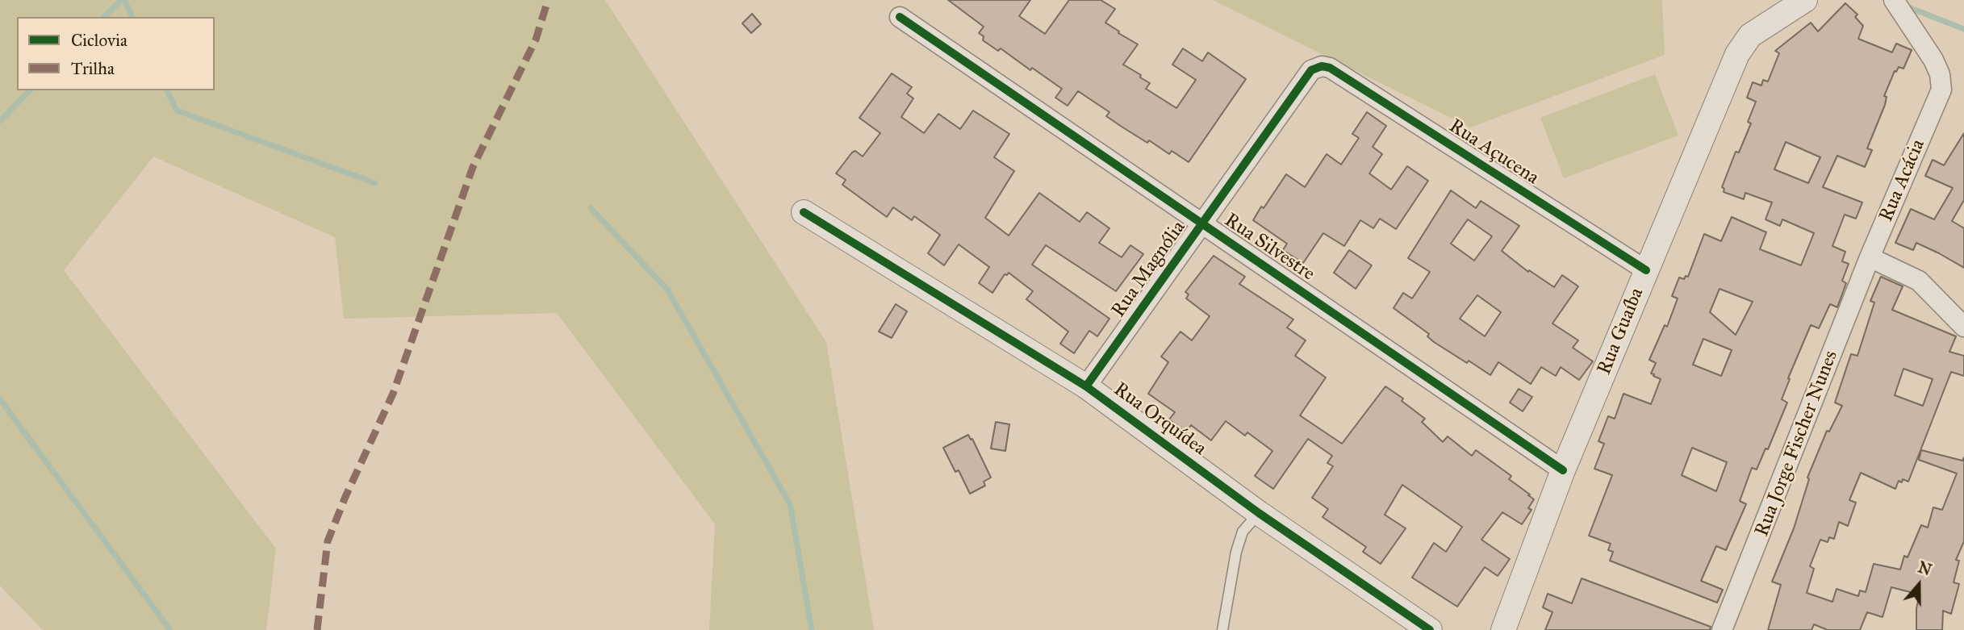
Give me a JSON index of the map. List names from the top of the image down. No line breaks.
{"streets":{"street":["Rua Açucena","Rua Acácia","Rua Silvestre","Rua Magnólia","Rua Guaíba","Rua Orquídea","Rua Jorge Fischer Nunes"]},"crossings":[["Rua Açucena","Rua Magnólia"],["Rua Açucena","Rua Guaíba"],["Rua Acácia","Rua Jorge Fischer Nunes"],["Rua Silvestre","Rua Magnólia"],["Rua Silvestre","Rua Guaíba"],["Rua Magnólia","Rua Orquídea"]],"legend":["Ciclovia","Trilha"],"north":"top"}
